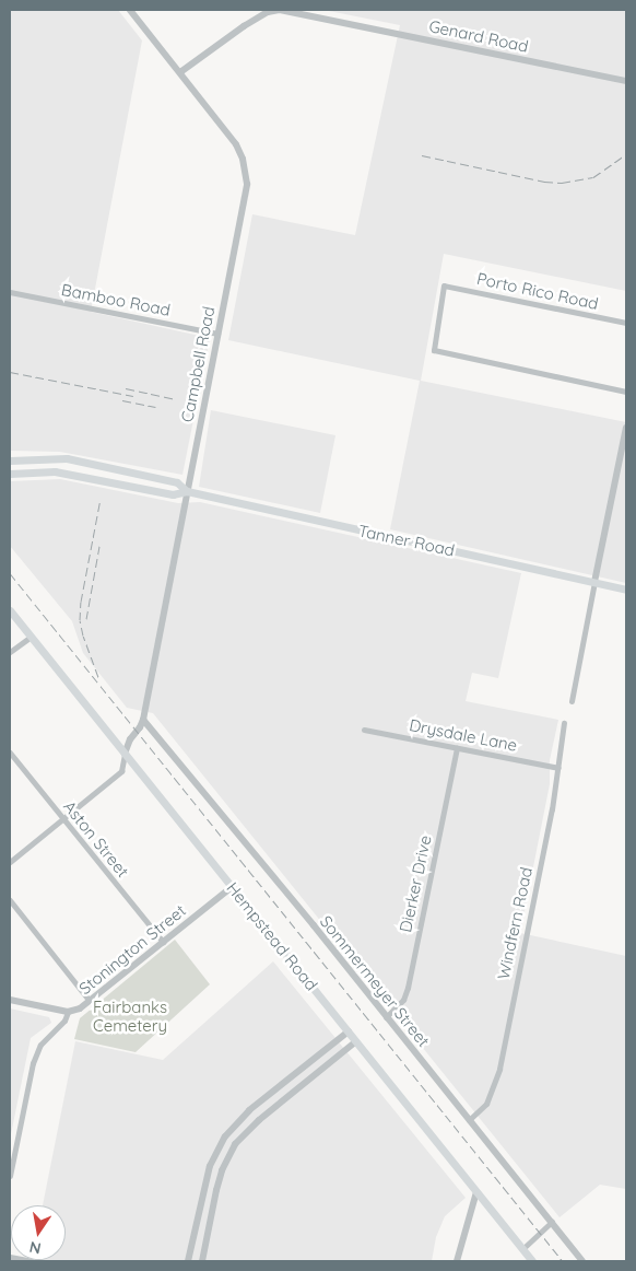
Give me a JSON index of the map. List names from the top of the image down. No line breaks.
{"streets":{"main road":["Tanner Road","Hempstead Road"],"street":["Genard Road","Porto Rico Road","Bamboo Road","Campbell Road","Drysdale Lane","Aston Street","Dierker Drive","Windfern Road","Stonington Street","Sommermeyer Street"]},"crossings":[["Genard Road","Campbell Road"],["Bamboo Road","Campbell Road"],["Campbell Road","Tanner Road"],["Campbell Road","Hempstead Road"],["Campbell Road","Sommermeyer Street"],["Drysdale Lane","Dierker Drive"],["Drysdale Lane","Windfern Road"],["Aston Street","Stonington Street"],["Dierker Drive","Sommermeyer Street"],["Windfern Road","Sommermeyer Street"],["Hempstead Road","Stonington Street"]],"parks":["Fairbanks Cemetery"],"north":"bottom"}
